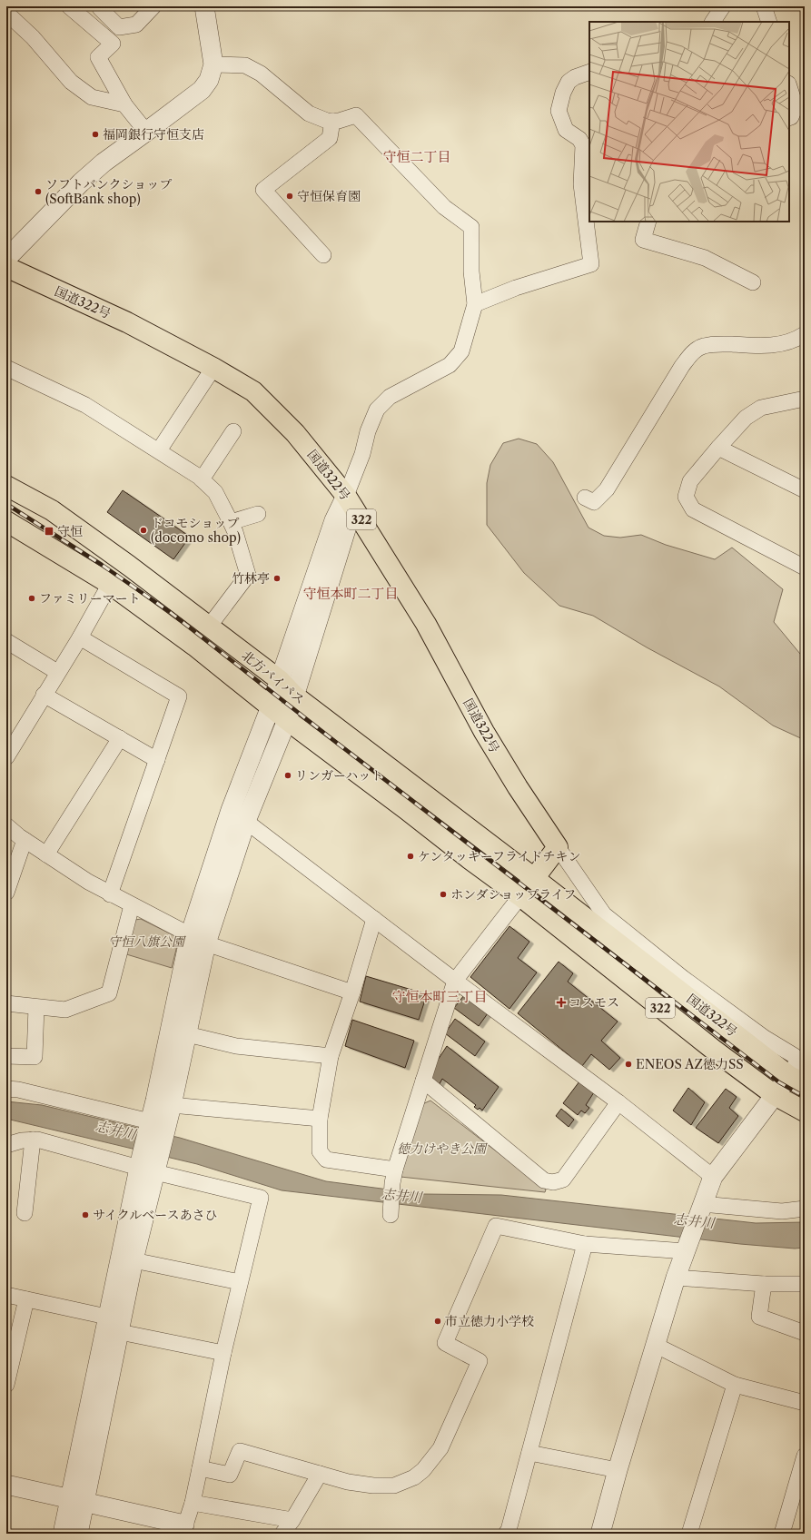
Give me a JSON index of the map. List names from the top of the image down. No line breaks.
{"streets":{"highway":["国道322号","322","北方バイパス"]},"crossings":[["国道322号","北方バイパス"]],"districts":["守恒二丁目","守恒本町二丁目","守恒本町三丁目"],"water":["志井川"],"parks":["守恒八旗公園","徳力けやき公園"],"places":{"other":["福岡銀行守恒支店","ソフトバンクショップ (SoftBank shop)","守恒保育園","ドコモショップ (docomo shop)","竹林亭","ファミリーマート","リンガーハット","ケンタッキーフライドチキン","ホンダショップライフ","ENEOS AZ徳力SS","サイクルベースあさひ","市立徳力小学校"],"transit":["守恒"],"health":["コスモス"]}}
